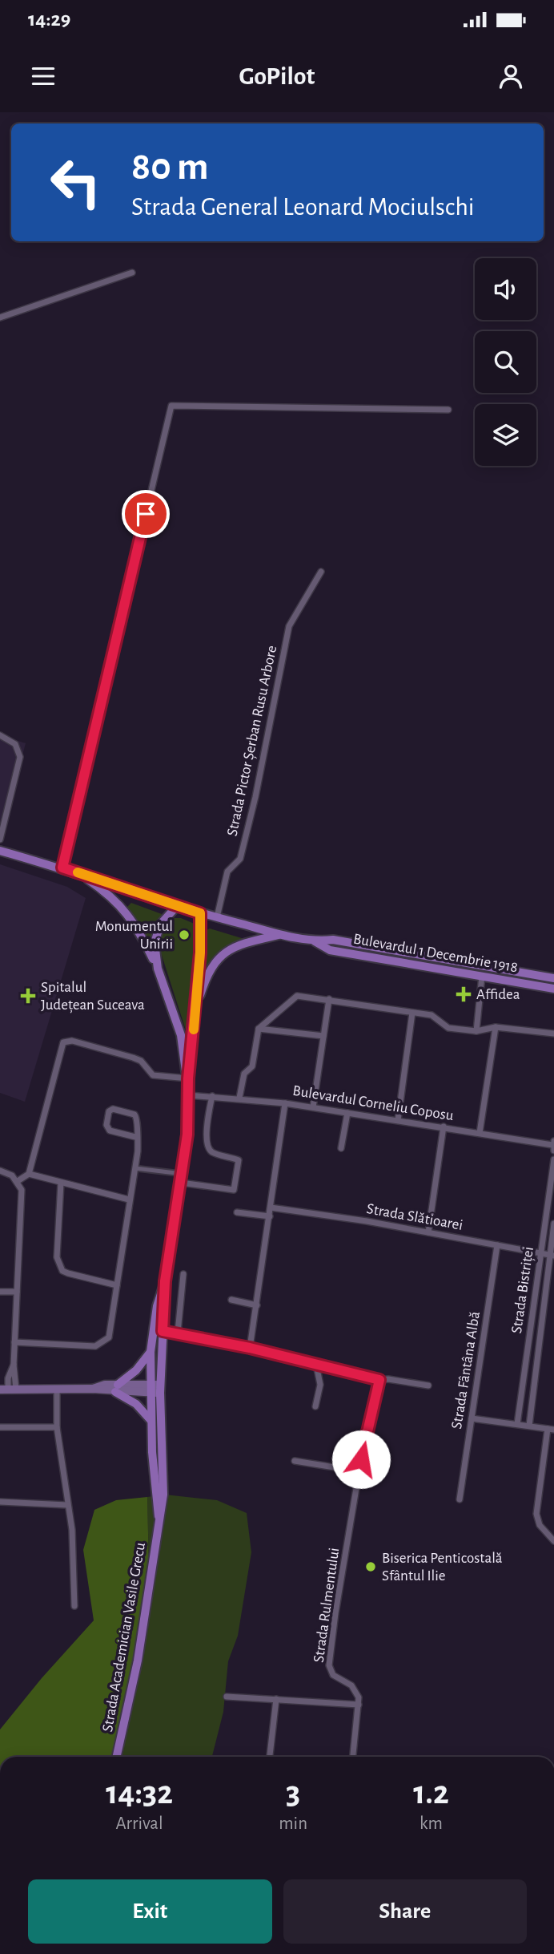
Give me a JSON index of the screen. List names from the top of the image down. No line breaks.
{"streets":{"main road":["Bulevardul 1 Decembrie 1918","Strada Academician Vasile Grecu"],"street":["Strada Pictor Șerban Rusu Arbore","Bulevardul Corneliu Coposu","Strada Slătioarei","Strada Bistriței","Strada Fântâna Albă","Strada Rulmentului"]},"crossings":[["Strada Pictor Șerban Rusu Arbore","Bulevardul 1 Decembrie 1918"],["Strada Slătioarei","Strada Bistriței"],["Strada Slătioarei","Strada Fântâna Albă"]],"places":{"other":["Monumentul Unirii","Biserica Penticostală Sfântul Ilie"],"health":["Affidea","Spitalul Județean Suceava"]},"page":{"status":"14:29","header":"GoPilot","turn":["80 m","Strada General Leonard Mociulschi"],"eta":["14:32","Arrival","3","min","1.2","km"],"buttons":["Exit","Share"]}}
